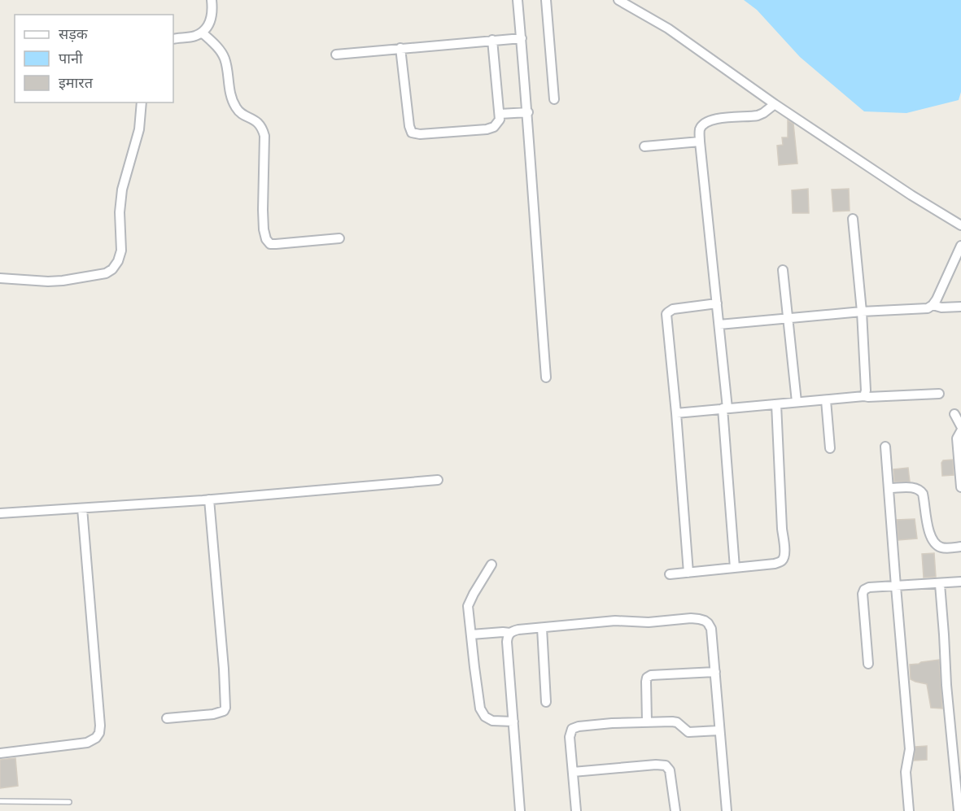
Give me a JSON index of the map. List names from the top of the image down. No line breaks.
{"legend":["सड़क","पानी","इमारत"]}
